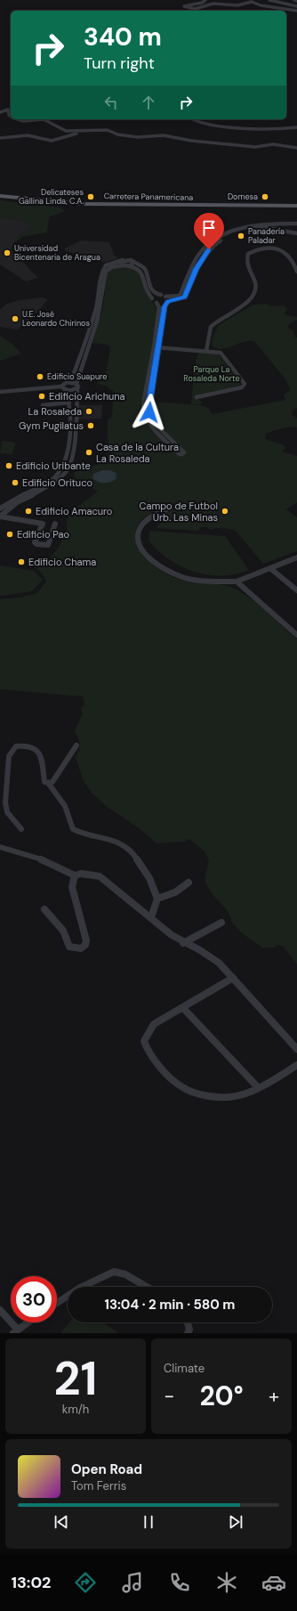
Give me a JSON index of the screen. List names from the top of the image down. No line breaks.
{"streets":{"main road":["Carretera Panamericana"]},"parks":["Parque La Rosaleda Norte"],"places":["Delicateses Gallina Linda, C.A.","Domesa","Panadería Paladar","Universidad Bicentenaria de Aragua","U.E. José Leonardo Chirinos","Edificio Suapure","Edificio Arichuna","La Rosaleda","Gym Pugilatus","Casa de la Cultura La Rosaleda","Edificio Uribante","Edificio Orituco","Edificio Amacuro","Campo de Futbol Urb. Las Minas","Edificio Pao","Edificio Chama"],"page":{"turn":["340 m","Turn right"],"limit":"30","trip":"13:04 · 2 min · 580 m","tile":[["21","km/h"],"Climate"],"heat":["−","20°","+"],"song":["Open Road","Tom Ferris"],"tabs":"13:02"}}
